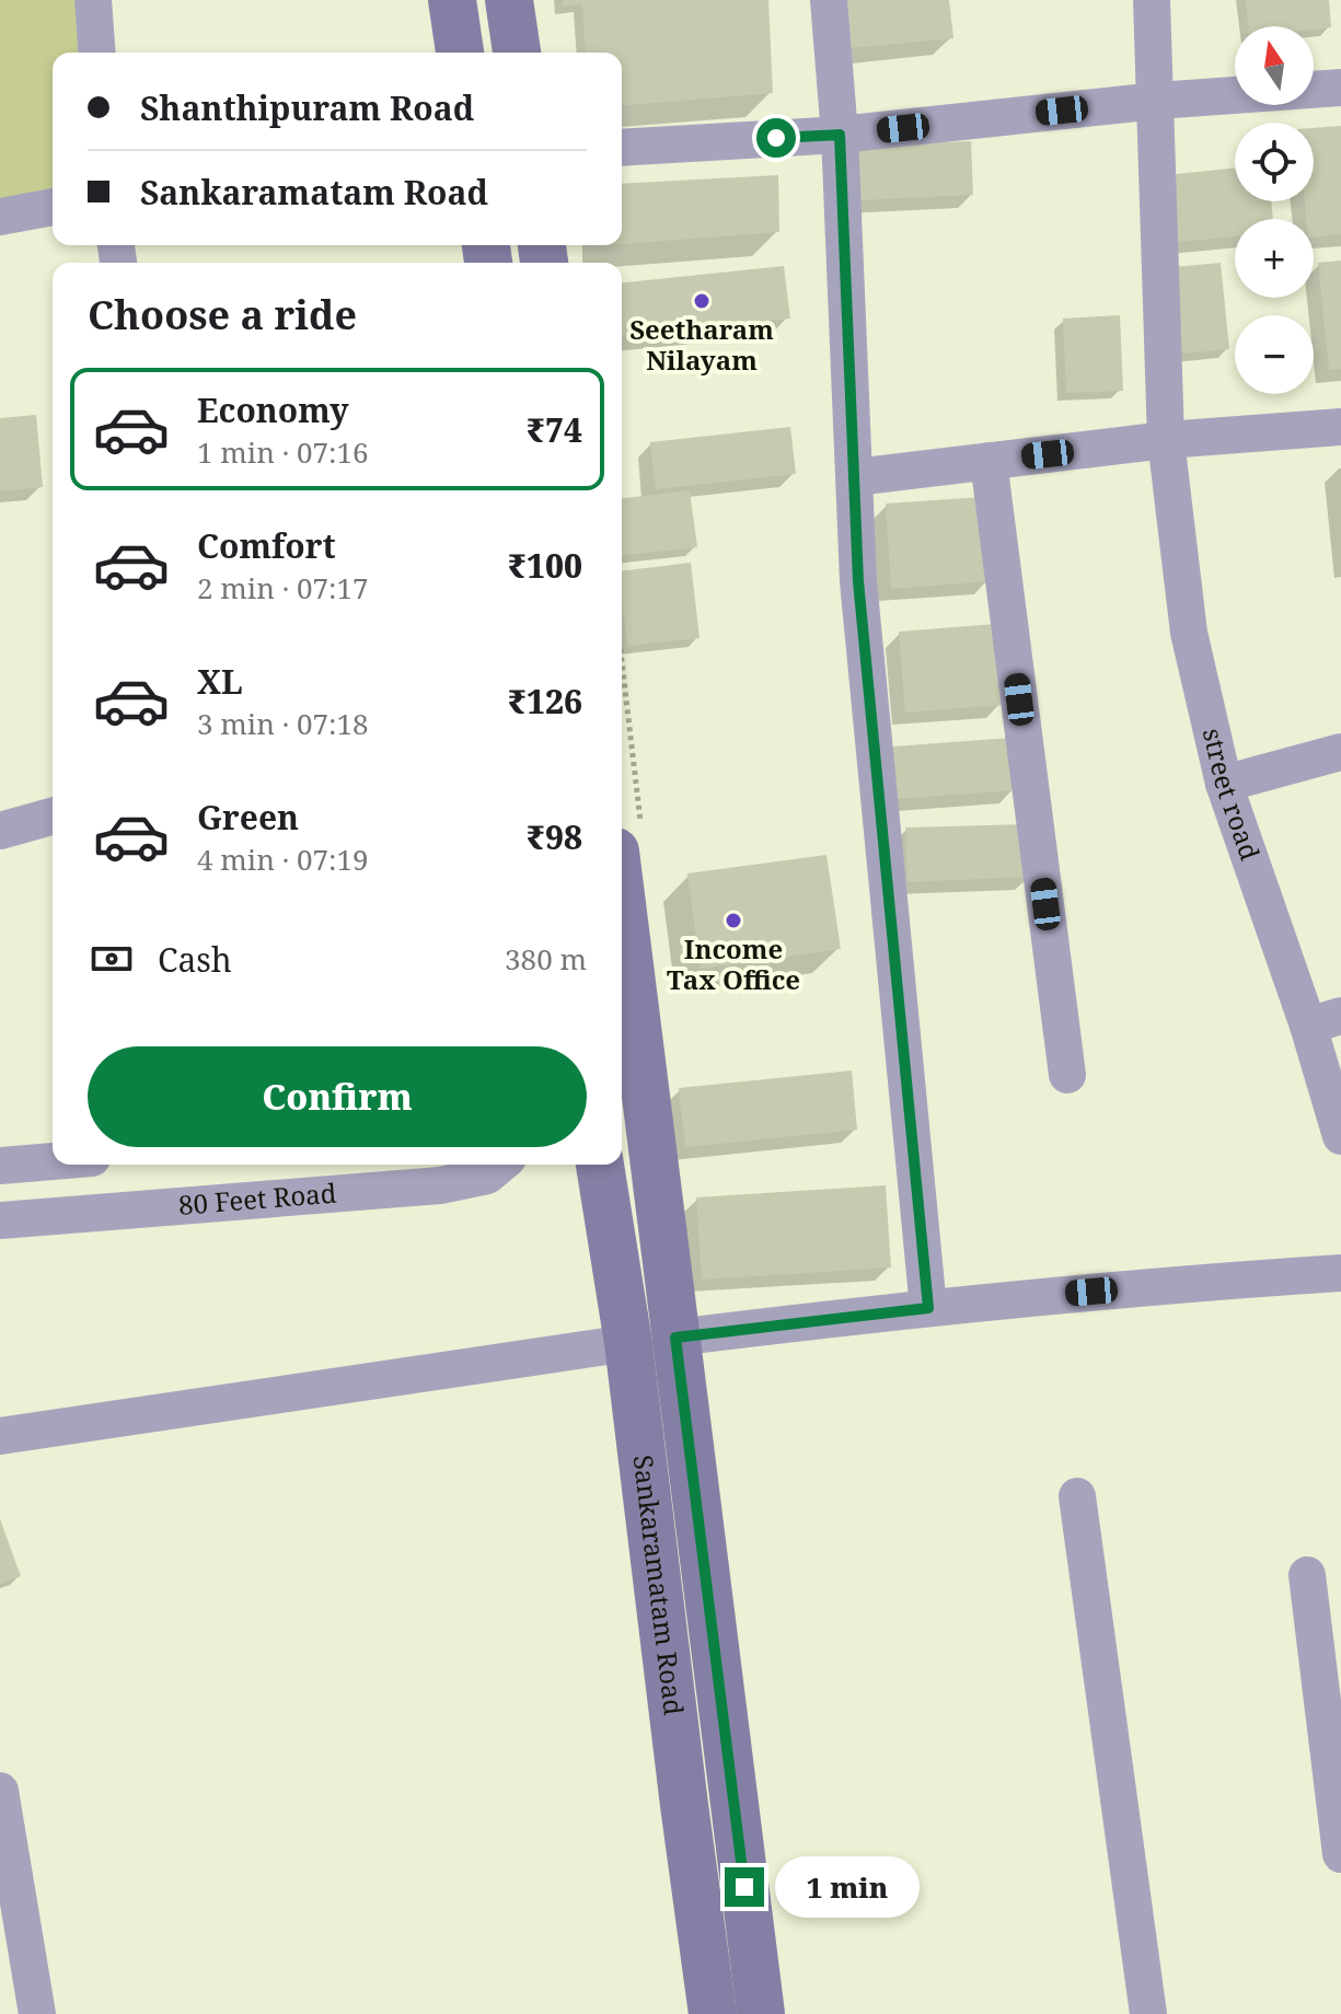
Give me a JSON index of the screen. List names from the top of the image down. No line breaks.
{"streets":{"main road":["Sankaramatam Road"],"street":["street road","80 Feet Road"]},"places":["Seetharam Nilayam","Income Tax Office"],"north":"top","page":{"map_buttons":["+","−"],"banner":["Shanthipuram Road","Sankaramatam Road"],"heading":"Choose a ride","list":[{"name":"Economy","note":"1 min · 07:16","value":"₹74"},{"name":"Comfort","note":"2 min · 07:17","value":"₹100"},{"name":"XL","note":"3 min · 07:18","value":"₹126"},{"name":"Green","note":"4 min · 07:19","value":"₹98"}],"pay":["Cash","380 m"],"buttons":"Confirm","bubble":"1 min"}}
